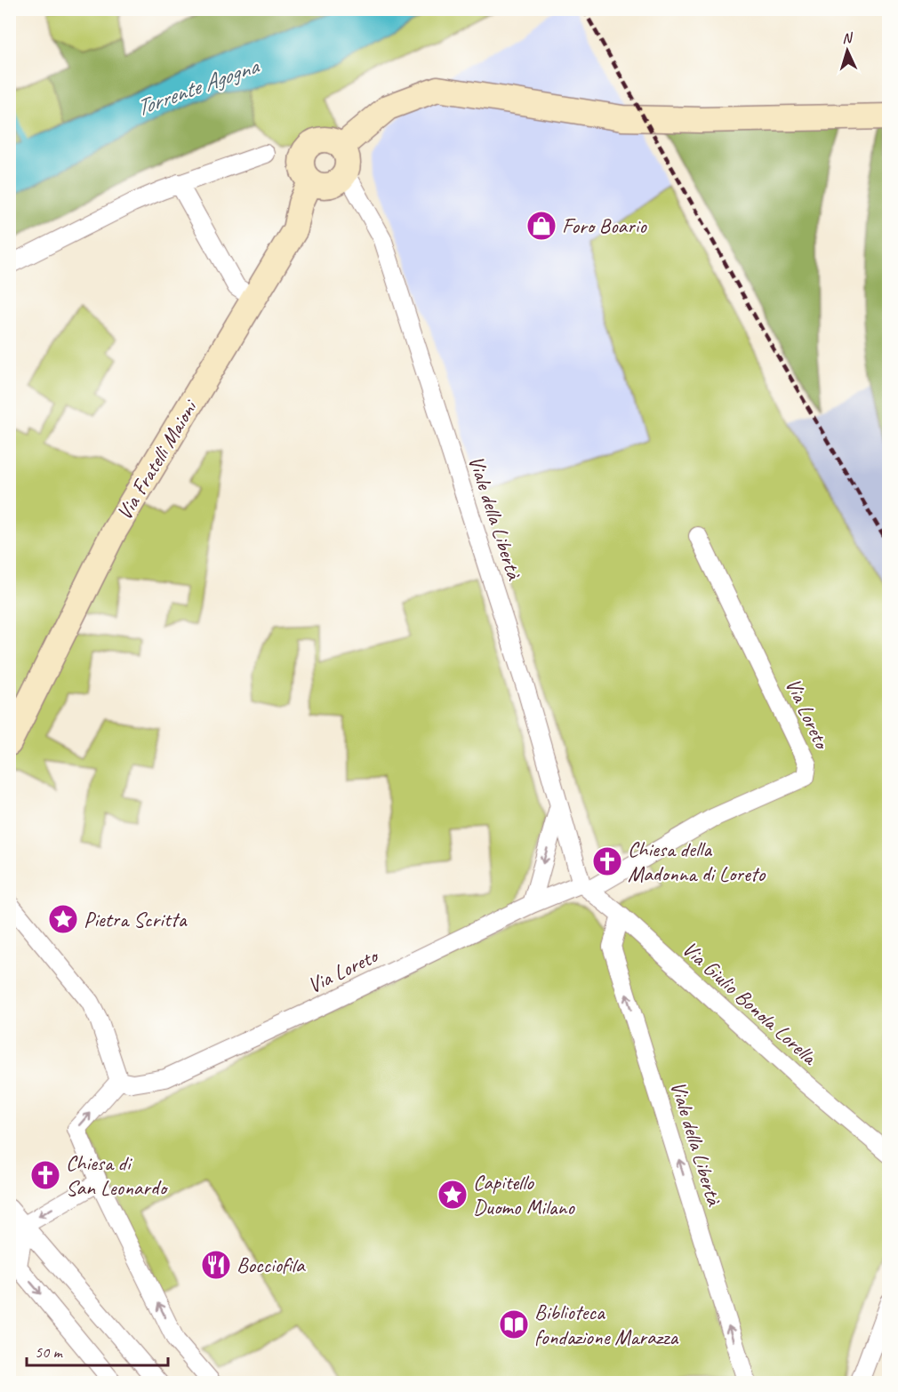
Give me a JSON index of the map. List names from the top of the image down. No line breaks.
{"streets":{"main road":["Via Fratelli Maioni"],"street":["Viale della Libertà","Via Loreto","Via Giulio Bonola Lorella"]},"crossings":[["Via Fratelli Maioni","Viale della Libertà"],["Viale della Libertà","Via Loreto"],["Viale della Libertà","Via Giulio Bonola Lorella"],["Via Loreto","Via Giulio Bonola Lorella"]],"one_way":["Viale della Libertà"],"water":["Torrente Agogna"],"places":{"shop":["Foro Boario"],"church":["Chiesa della Madonna di Loreto","Chiesa di San Leonardo"],"place":["Pietra Scritta","Capitello Duomo Milano"],"restaurant":["Bocciofila"],"library":["Biblioteca fondazione Marazza"]},"scale_bar":"50 m","north":"top"}
